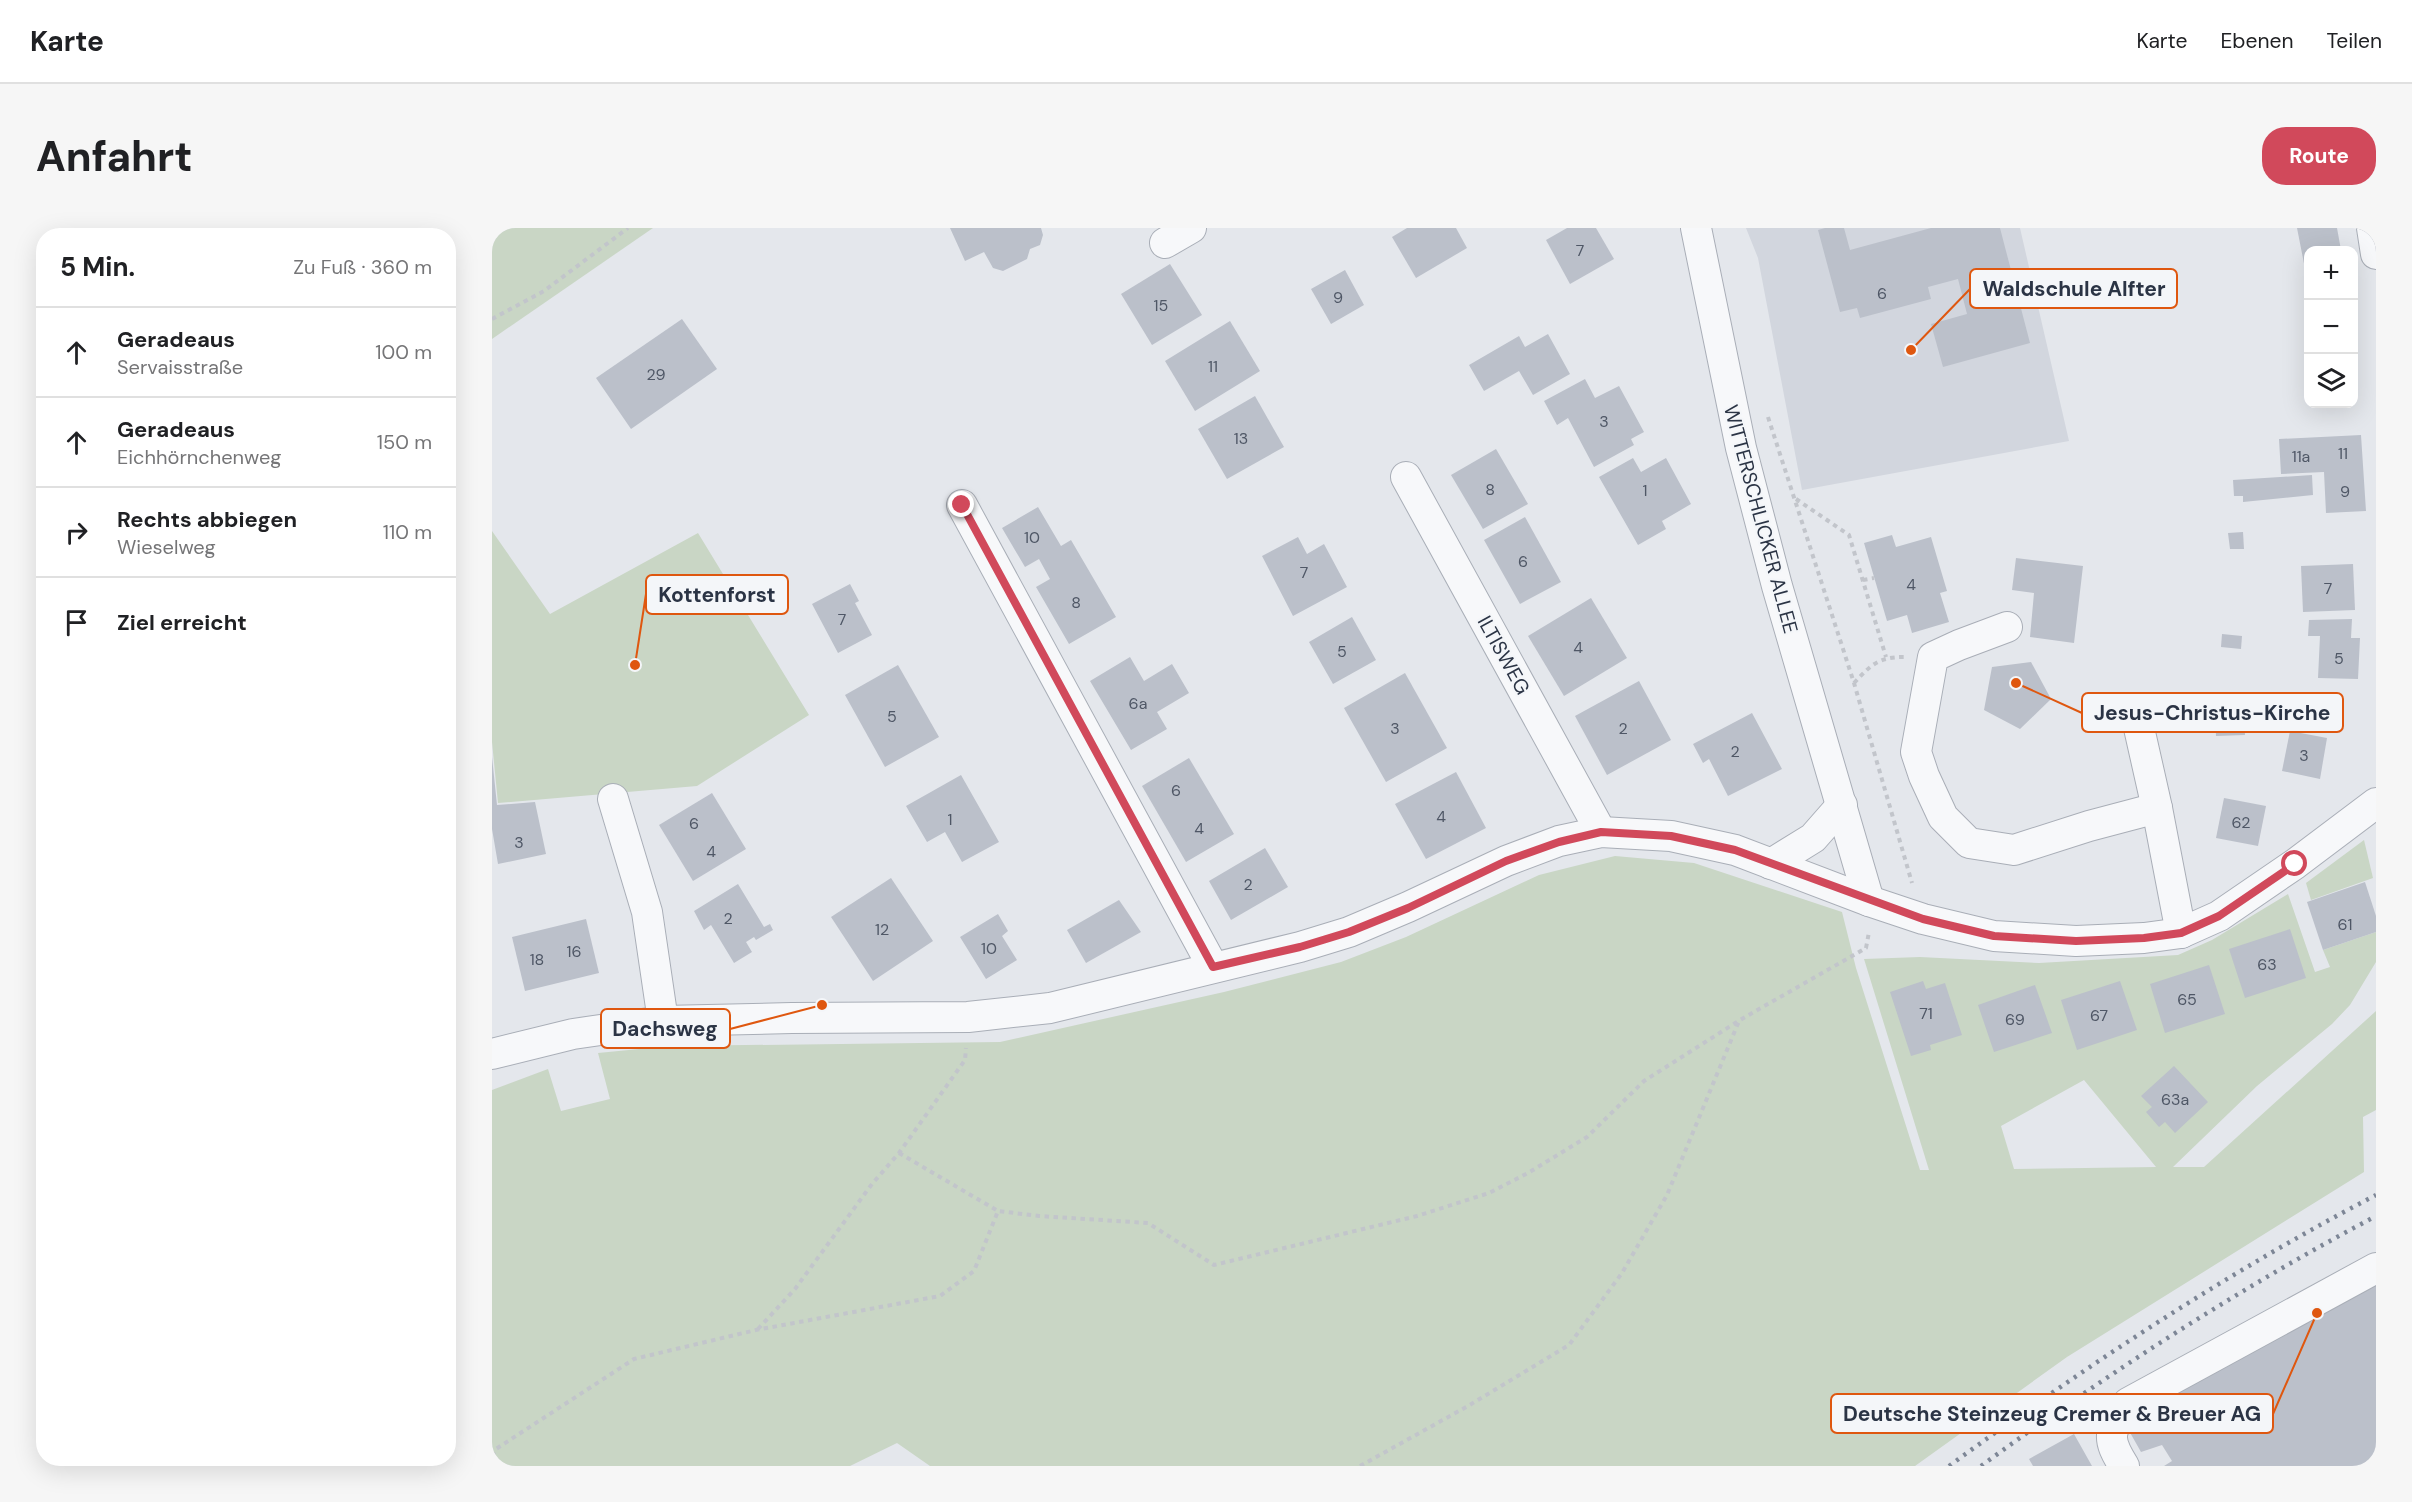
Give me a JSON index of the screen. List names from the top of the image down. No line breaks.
{"streets":{"street":["WITTERSCHLICKER ALLEE","ILTISWEG"]},"places":["Waldschule Alfter","Kottenforst","Jesus-Christus-Kirche","Dachsweg","Deutsche Steinzeug Cremer & Breuer AG"],"house_numbers":["7","6","9","15","11","29","3","13","11","11a","8","1","9","10","6","7","4","7","8","7","4","5","5","6a","5","3","2","2","3","6","4","1","62","6","4","3","4","2","2","61","12","10","16","18","63","65","71","67","69","63a"],"page":{"header":"Karte","nav":["Karte","Ebenen","Teilen"],"buttons":"Route","title":"Anfahrt","heading":["5 Min.","Zu Fuß · 360 m"],"map_buttons":["+","−"],"list":[["Geradeaus","Servaisstraße","100 m"],["Geradeaus","Eichhörnchenweg","150 m"],["Rechts abbiegen","Wieselweg","110 m"],"Ziel erreicht"]}}
